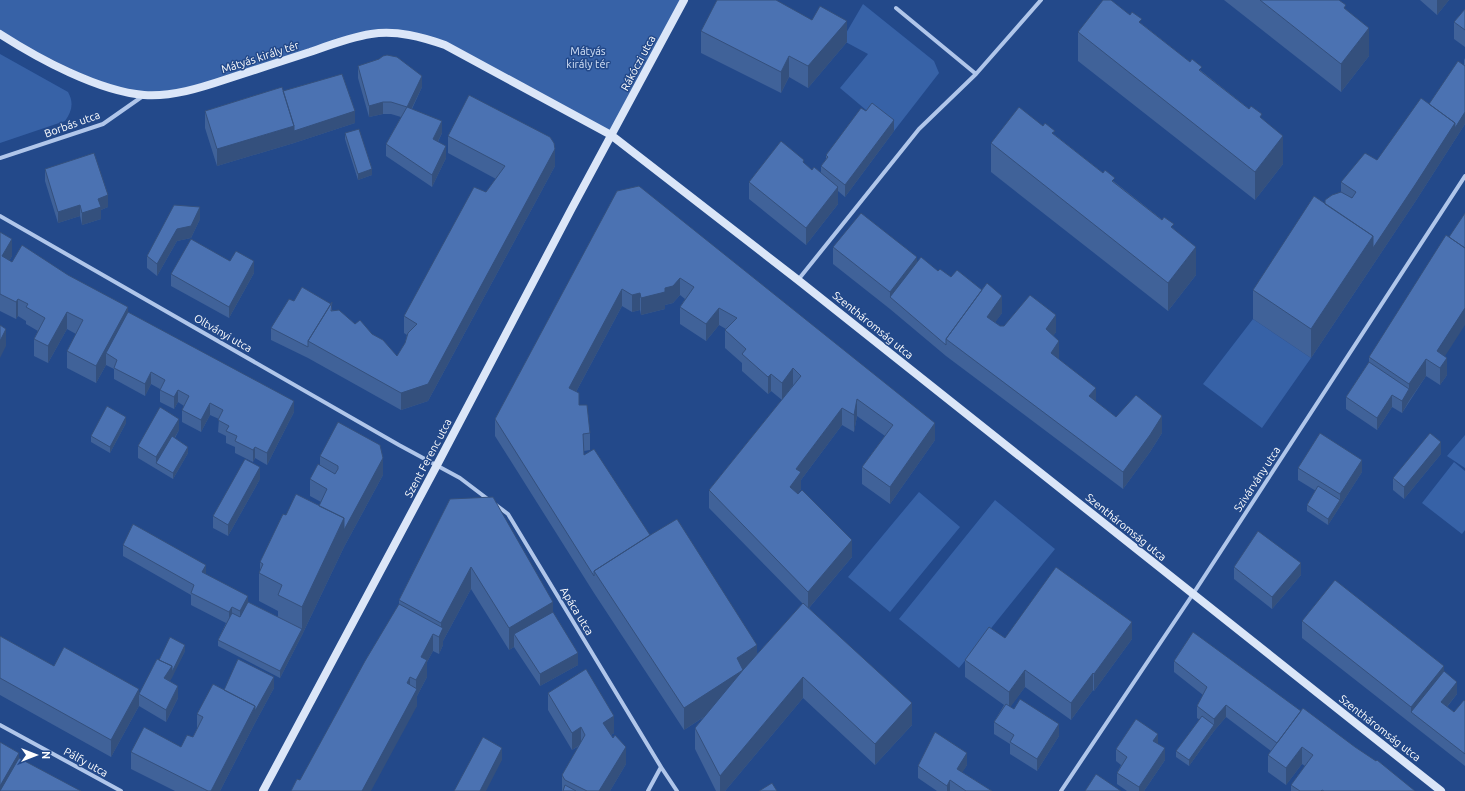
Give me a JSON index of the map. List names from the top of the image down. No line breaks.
{"streets":{"street":["Mátyás király tér","Rákóczi utca","Borbás utca","Szentháromság utca","Oltványi utca","Szent Ferenc utca","Szivárvány utca","Apáca utca","Pálfy utca"]},"crossings":[["Mátyás király tér","Rákóczi utca"],["Mátyás király tér","Borbás utca"],["Mátyás király tér","Szentháromság utca"],["Mátyás király tér","Szent Ferenc utca"],["Rákóczi utca","Szentháromság utca"],["Rákóczi utca","Szent Ferenc utca"],["Szentháromság utca","Szent Ferenc utca"],["Szentháromság utca","Szivárvány utca"],["Oltványi utca","Szent Ferenc utca"],["Oltványi utca","Apáca utca"],["Szent Ferenc utca","Apáca utca"]],"parks":["Mátyás király tér"],"north":"right"}
